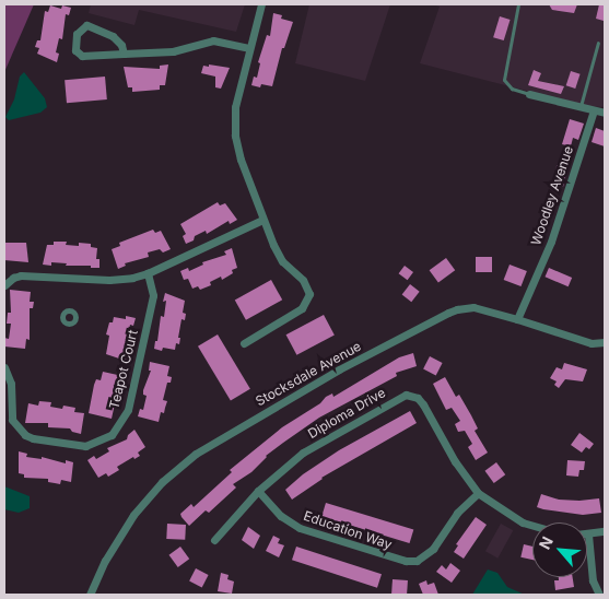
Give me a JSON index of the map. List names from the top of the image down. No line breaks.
{"streets":{"street":["Woodley Avenue","Teapot Court","Stocksdale Avenue","Diploma Drive","Education Way"]},"crossings":[["Woodley Avenue","Stocksdale Avenue"],["Diploma Drive","Education Way"]],"north":"top left"}
